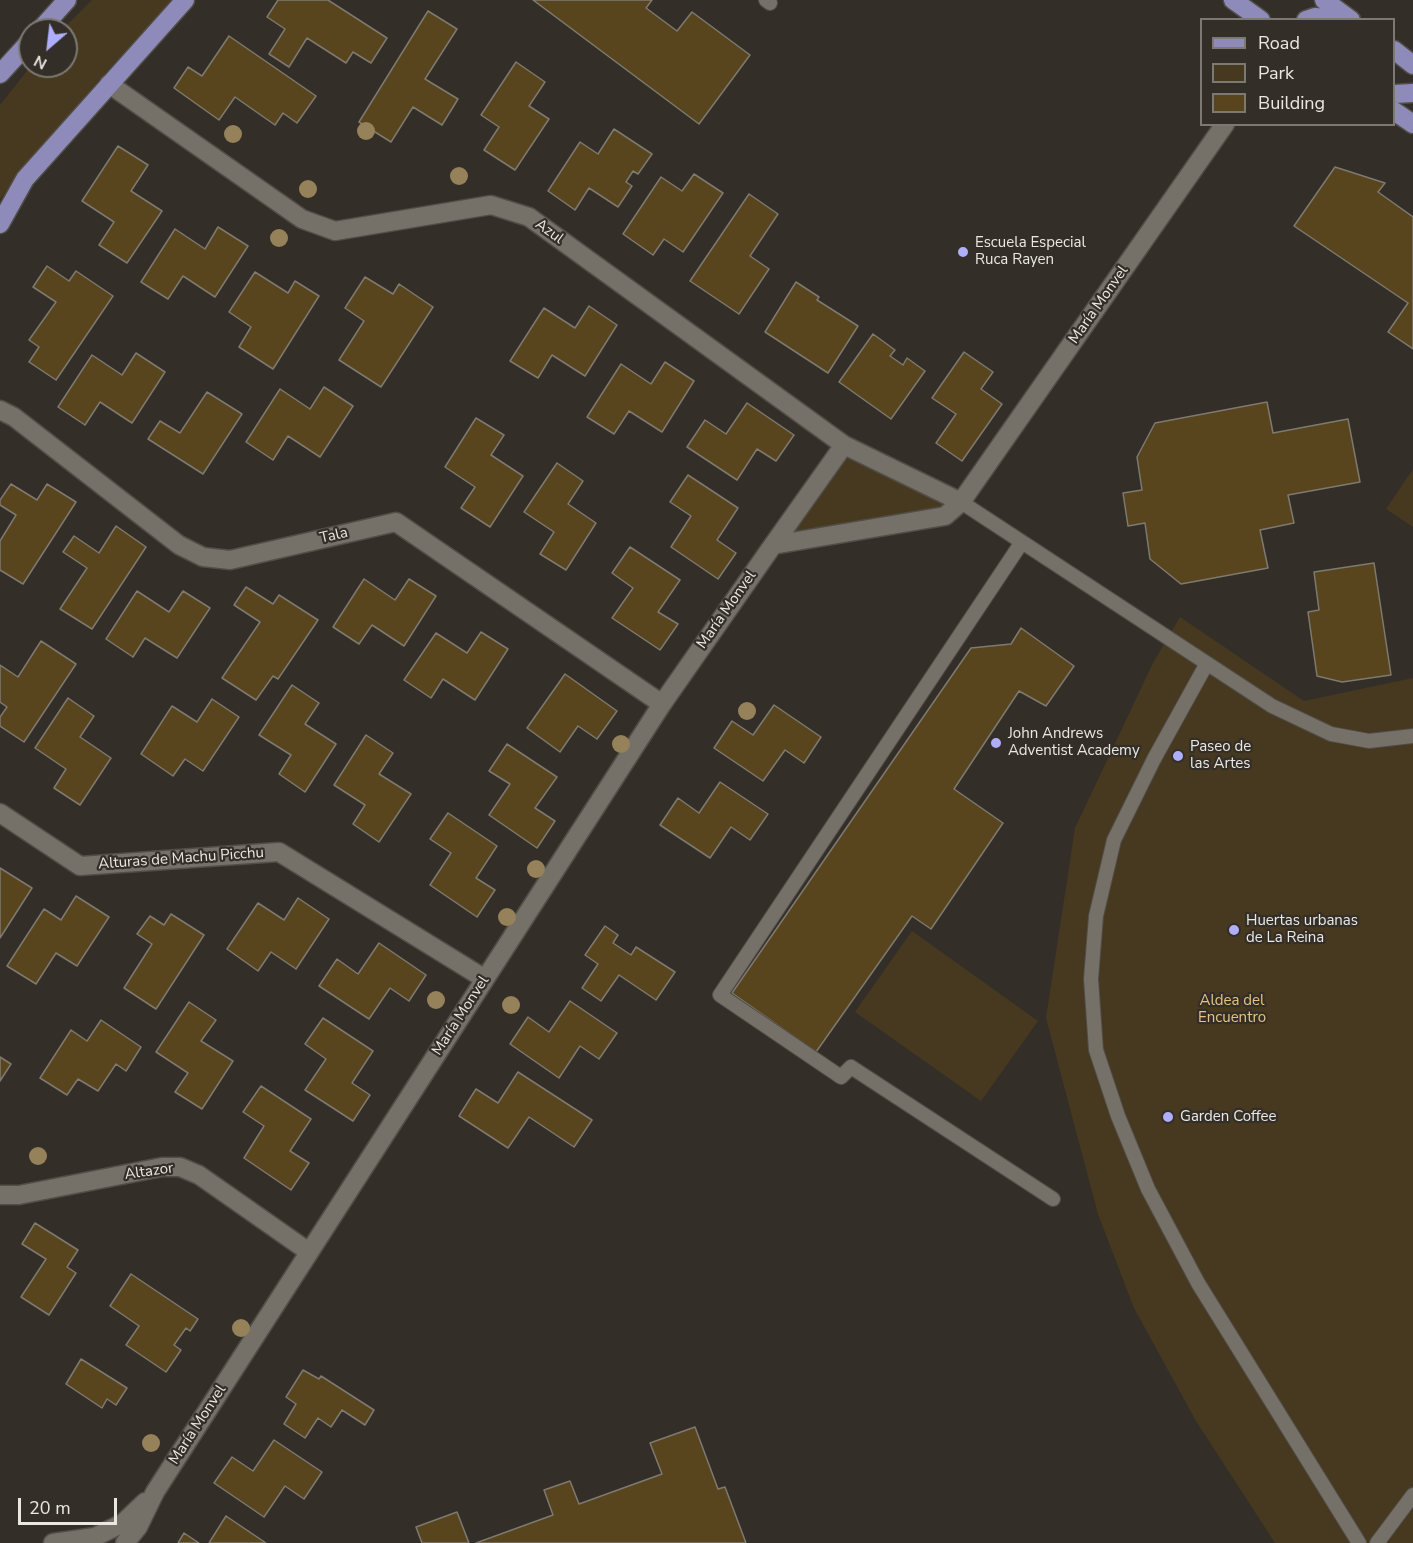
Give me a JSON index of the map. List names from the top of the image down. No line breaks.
{"streets":{"street":["Azul","María Monvel","Tala","Alturas de Machu Picchu","Altazor"]},"crossings":[["Azul","María Monvel"],["María Monvel","Tala"],["María Monvel","Alturas de Machu Picchu"],["María Monvel","Altazor"]],"parks":["Aldea del Encuentro"],"places":["Escuela Especial Ruca Rayen","John Andrews Adventist Academy","Paseo de las Artes","Huertas urbanas de La Reina","Garden Coffee"],"legend":["Road","Park","Building"],"scale_bar":"20 m","north":"bottom left"}
